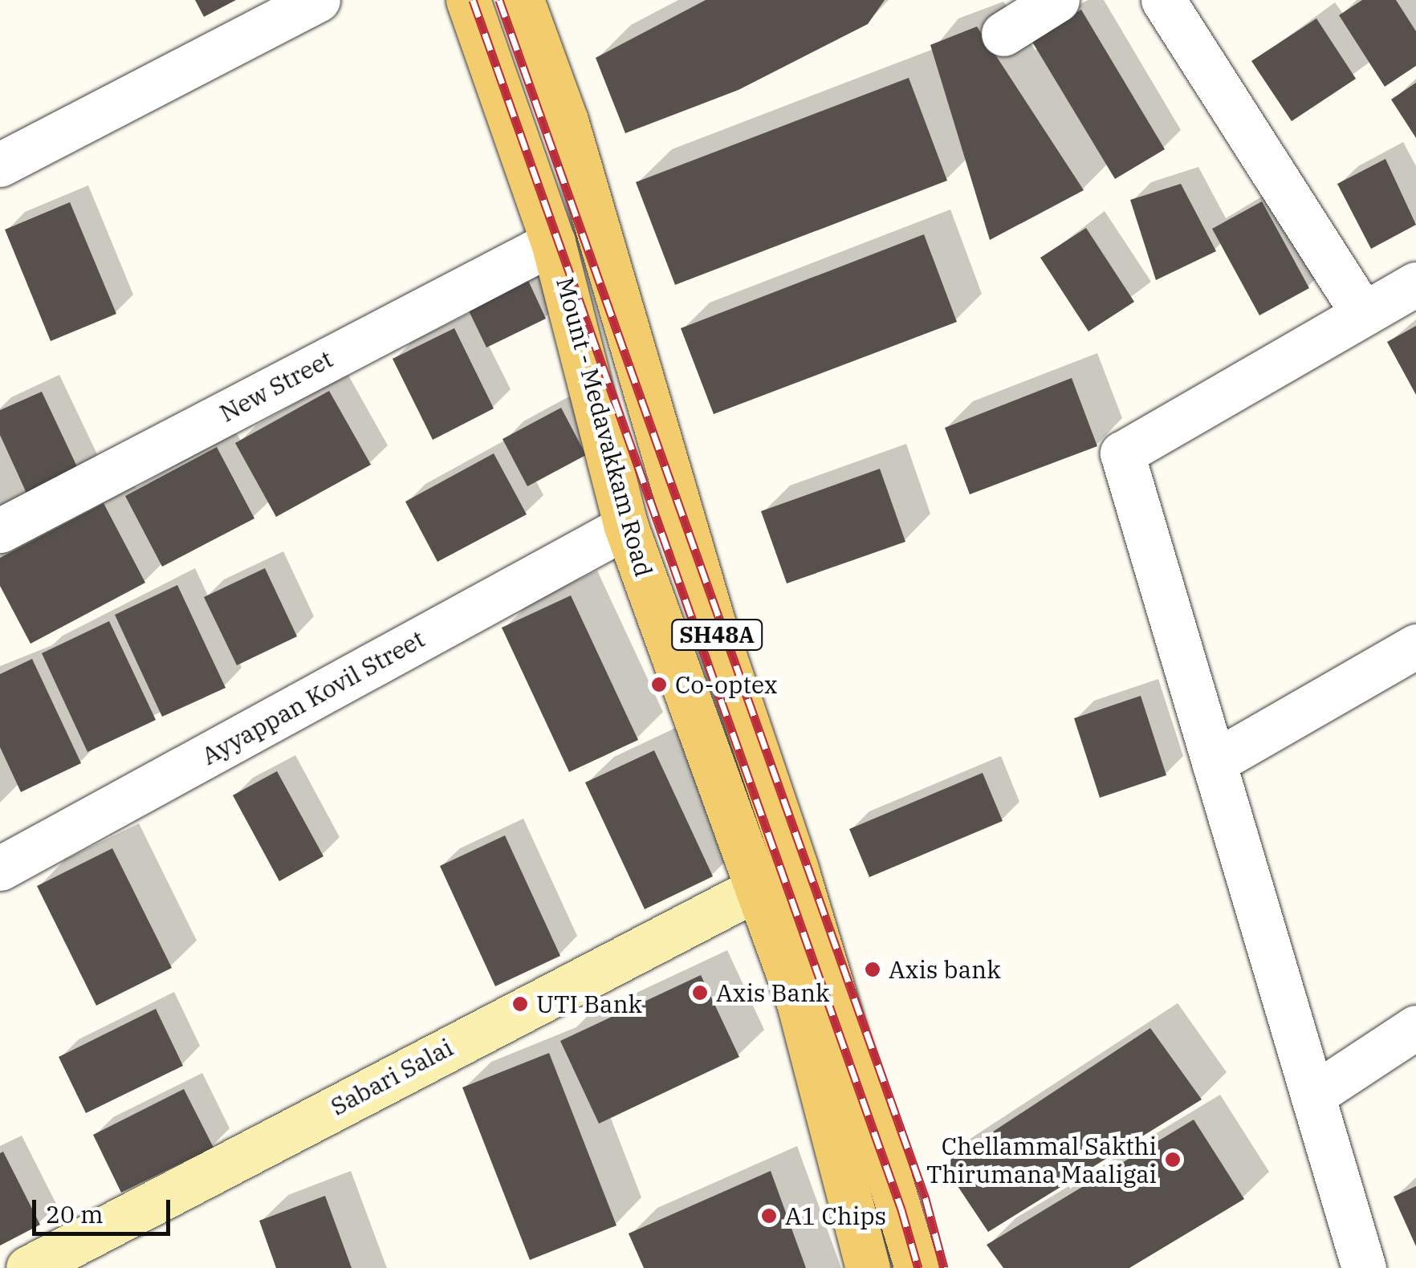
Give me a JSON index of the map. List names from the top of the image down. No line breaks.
{"streets":{"main road":["Mount - Medavakkam Road","SH48A","Sabari Salai"],"street":["New Street","Ayyappan Kovil Street"]},"crossings":[["New Street","Mount - Medavakkam Road"],["Mount - Medavakkam Road","Ayyappan Kovil Street"],["Mount - Medavakkam Road","Sabari Salai"]],"places":["Co-optex","Axis bank","Axis Bank","UTI Bank","Chellammal Sakthi Thirumana Maaligai","A1 Chips"],"scale_bar":"20 m"}
